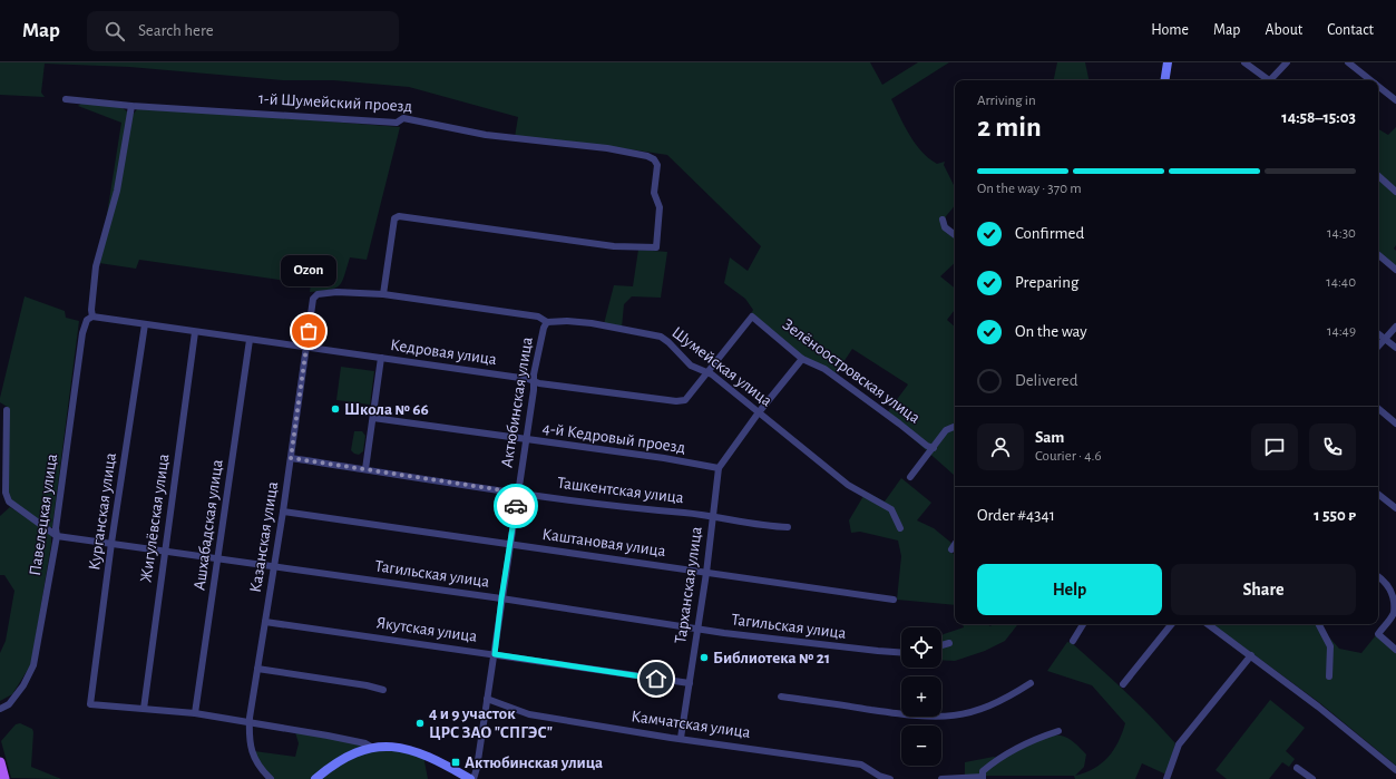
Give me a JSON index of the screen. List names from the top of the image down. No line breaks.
{"streets":{"street":["1-й Шумейский проезд","Кедровая улица","Шумейская улица","Зелёноостровская улица","Актюбинская улица","4-й Кедровый проезд","Ташкентская улица","Курганская улица","Павелецкая улица","Жигулёвская улица","Ашхабадская улица","Казанская улица","Каштановая улица","Тагильская улица","Тарханская улица","Якутская улица","Камчатская улица"]},"crossings":[["1-й Шумейский проезд","Шумейская улица"],["Кедровая улица","Шумейская улица"],["Кедровая улица","Зелёноостровская улица"],["Кедровая улица","Актюбинская улица"],["Кедровая улица","Курганская улица"],["Кедровая улица","Павелецкая улица"],["Кедровая улица","Жигулёвская улица"],["Кедровая улица","Ашхабадская улица"],["Кедровая улица","Казанская улица"],["Шумейская улица","Актюбинская улица"],["Шумейская улица","Казанская улица"],["Шумейская улица","Тарханская улица"],["Зелёноостровская улица","Тарханская улица"],["Актюбинская улица","4-й Кедровый проезд"],["Актюбинская улица","Ташкентская улица"],["Актюбинская улица","Каштановая улица"],["Актюбинская улица","Тагильская улица"],["Актюбинская улица","Якутская улица"],["Актюбинская улица","Камчатская улица"],["4-й Кедровый проезд","Тарханская улица"],["Ташкентская улица","Казанская улица"],["Ташкентская улица","Тарханская улица"],["Курганская улица","Жигулёвская улица"],["Курганская улица","Тагильская улица"],["Павелецкая улица","Тагильская улица"],["Жигулёвская улица","Тагильская улица"],["Ашхабадская улица","Тагильская улица"],["Казанская улица","Каштановая улица"],["Казанская улица","Тагильская улица"],["Казанская улица","Якутская улица"],["Каштановая улица","Тарханская улица"],["Тагильская улица","Тарханская улица"],["Тарханская улица","Якутская улица"],["Тарханская улица","Камчатская улица"]],"places":{"other":["Ozon","Школа № 66","Библиотека № 21","4 и 9 участок ЦРС ЗАО \"СПГЭС\""],"transit":["Актюбинская улица"]},"page":{"header":"Map","search":"Search here","nav":["Home","Map","About","Contact"],"heading":["2 min","Arriving in","14:58–15:03"],"panel":["Sam","Courier · 4.6","Order #4341","1 550 ₽"],"bar":"On the way · 370 m","list":[["Confirmed","14:30"],["Preparing","14:40"],["On the way","14:49"],"Delivered"],"bubble":"Ozon","buttons":["Help","Share"],"map_buttons":["+","−"]}}
